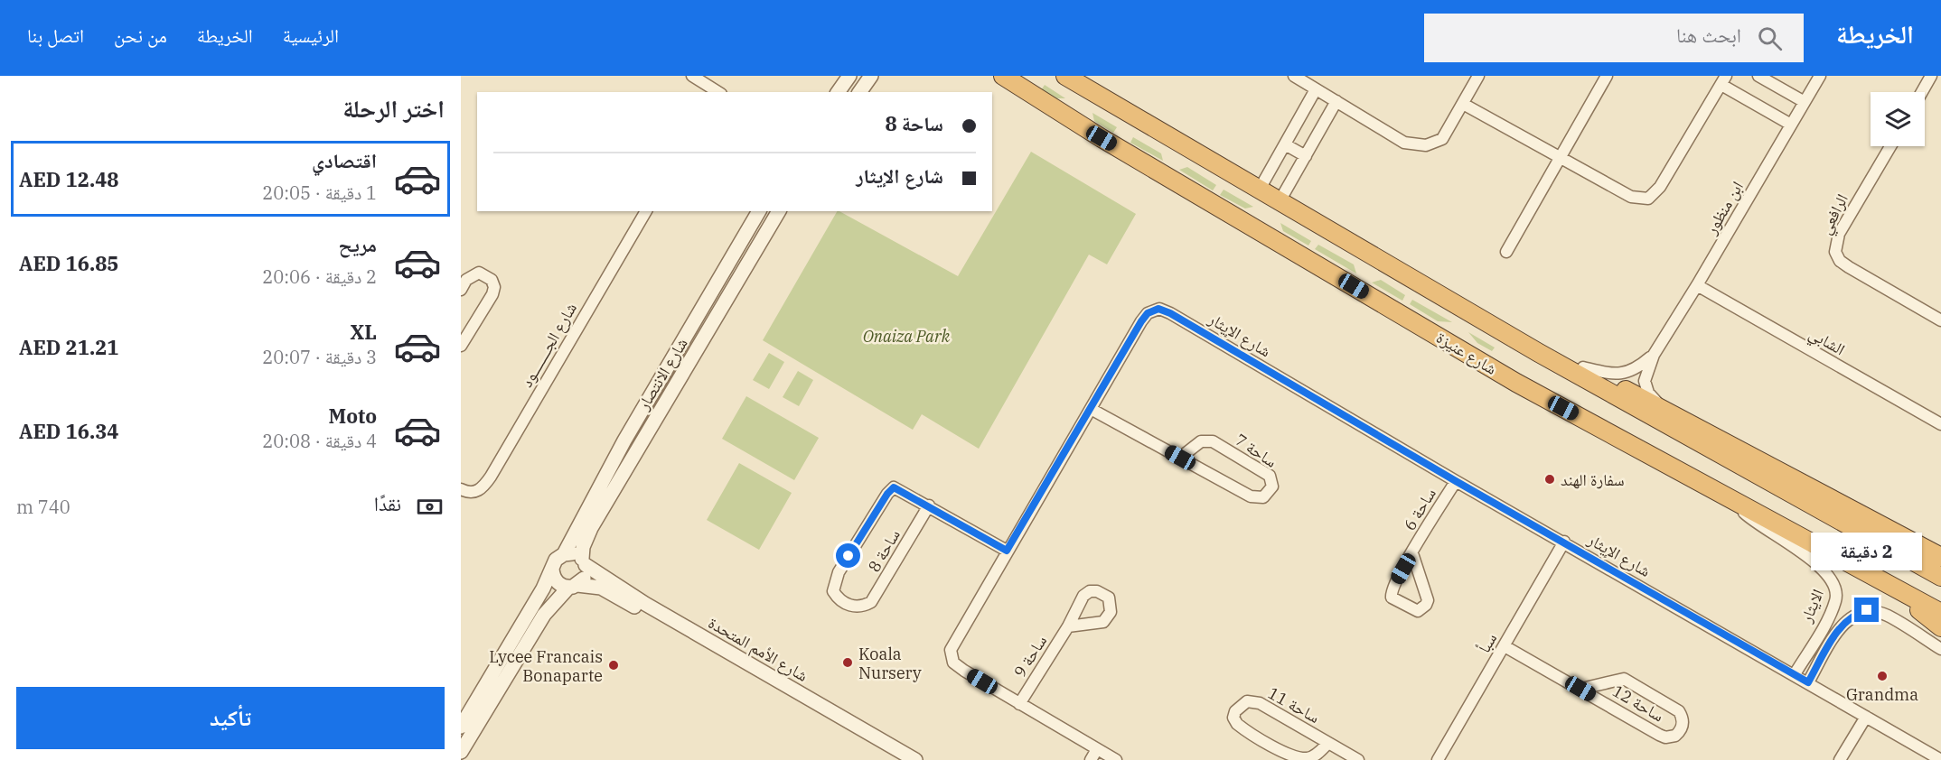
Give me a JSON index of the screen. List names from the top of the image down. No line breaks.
{"streets":{"highway":["شارع عنيزة"],"street":["ابن منظور","الرافعي","شارع الإيثار","الشابي","شارع الجــــــــود","شارع الانتصار","ساحة 7","ساحة 6","ساحة 8","الايثار","سبأ","شارع الأمم المتحدة","ساحة 9","ساحة 12","ساحة 11"]},"crossings":[["ابن منظور","الشابي"],["شارع الإيثار","ساحة 7"],["شارع الإيثار","ساحة 6"],["شارع الإيثار","ساحة 8"],["شارع الإيثار","الايثار"],["شارع الإيثار","سبأ"],["شارع الإيثار","ساحة 9"],["شارع عنيزة","الايثار"],["شارع الانتصار","شارع الأمم المتحدة"],["سبأ","ساحة 12"]],"parks":["Onaiza Park"],"places":["سفارة الهند","Koala Nursery","Lycee Francais Bonaparte","Grandma"],"page":{"header":"الخريطة","search":"ابحث هنا","nav":["الرئيسية","الخريطة","من نحن","اتصل بنا"],"heading":"اختر الرحلة","banner":["ساحة 8","شارع الإيثار"],"list":[{"name":"اقتصادي","note":"1 دقيقة · 20:05","value":"AED 12.48"},{"name":"مريح","note":"2 دقيقة · 20:06","value":"AED 16.85"},{"name":"XL","note":"3 دقيقة · 20:07","value":"AED 21.21"},{"name":"Moto","note":"4 دقيقة · 20:08","value":"AED 16.34"}],"pay":["نقدًا","740 m"],"bubble":"2 دقيقة","buttons":"تأكيد"}}
